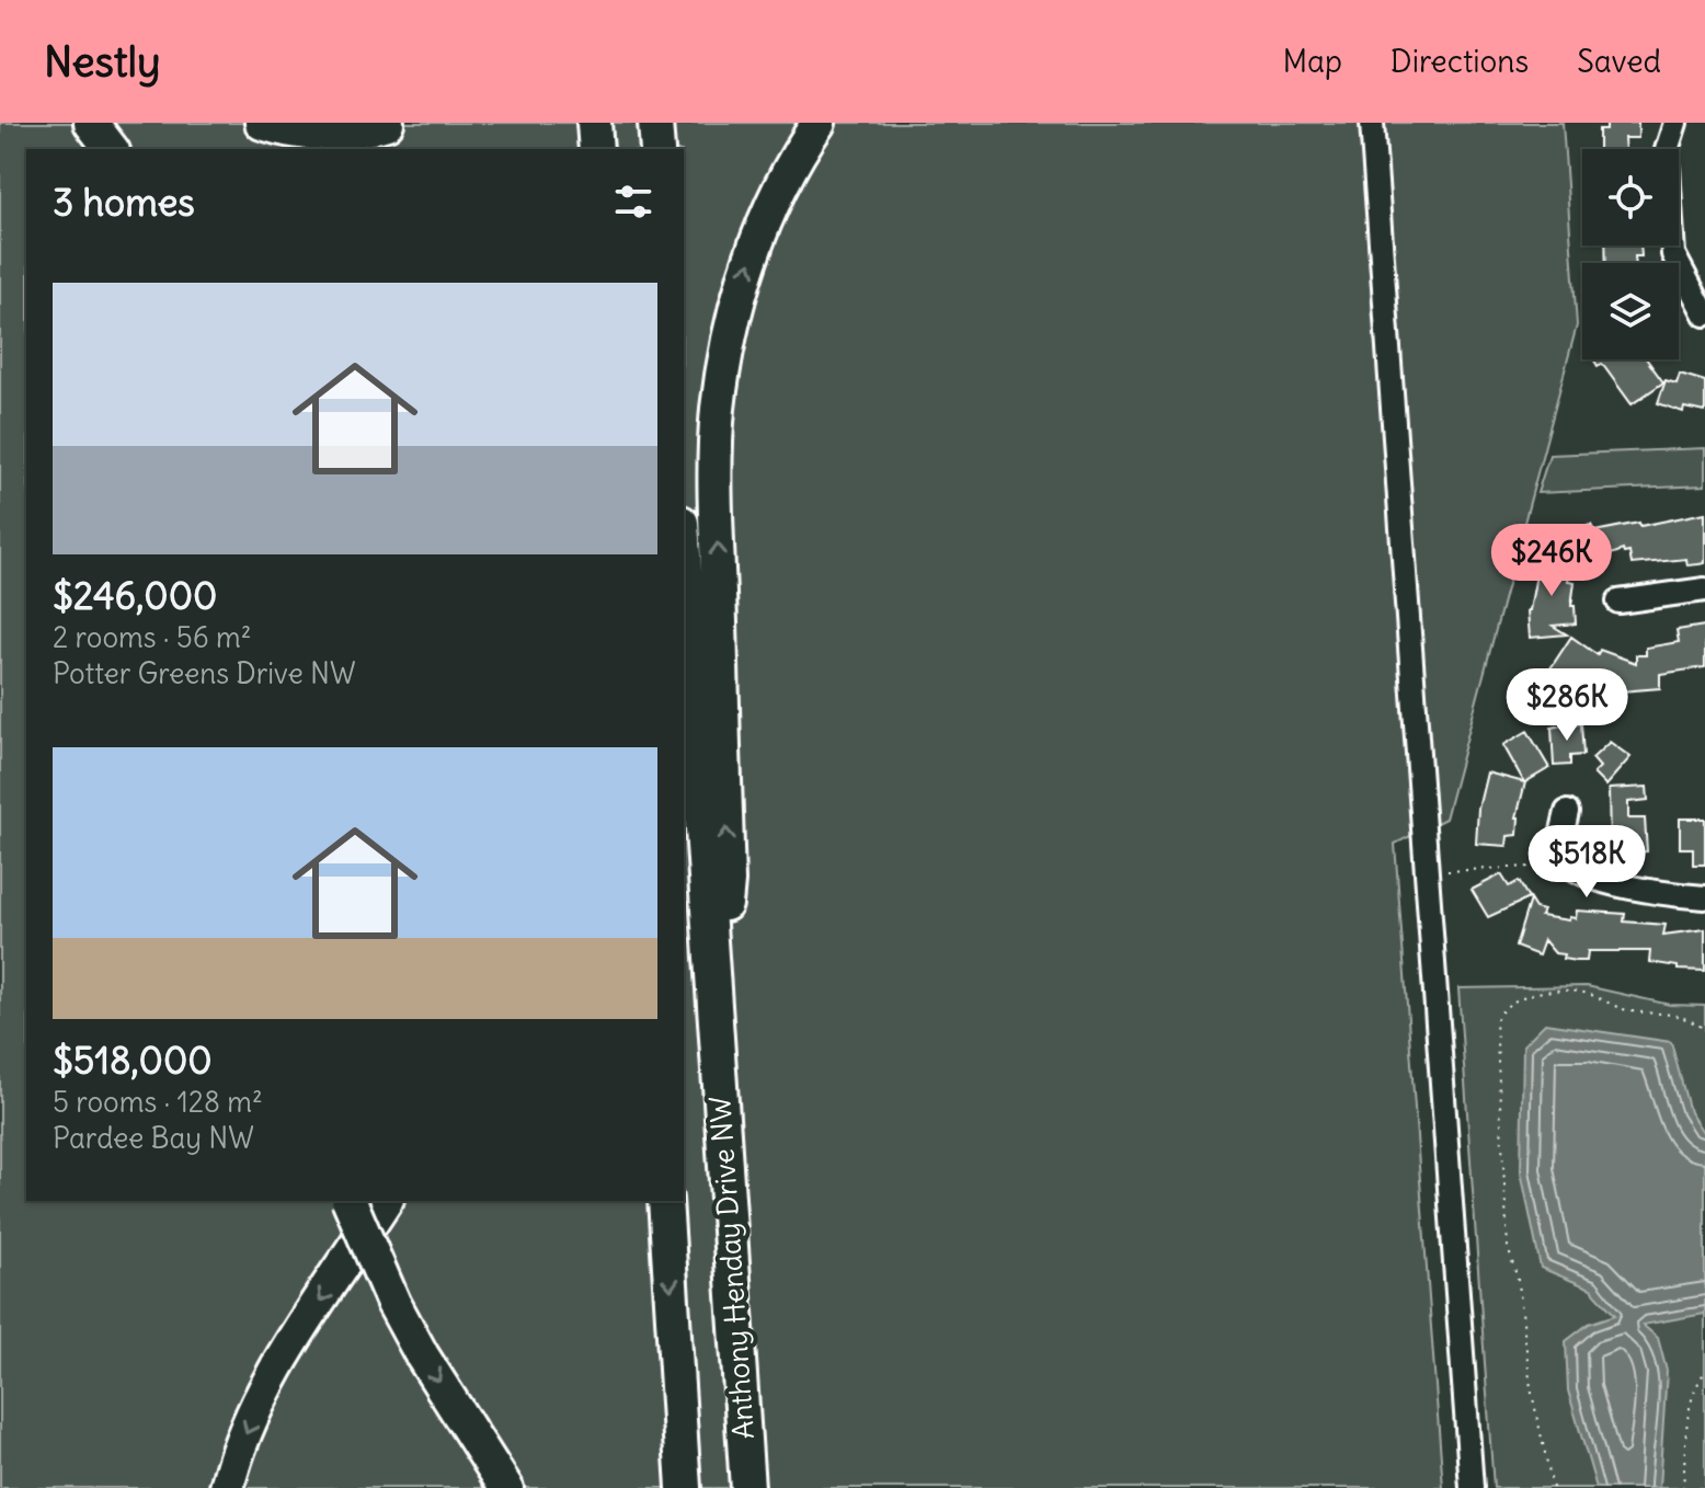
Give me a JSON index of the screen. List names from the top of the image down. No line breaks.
{"streets":{"highway":["Anthony Henday Drive NW"]},"page":{"header":"Nestly","nav":["Map","Directions","Saved"],"heading":"3 homes","list":[{"name":"$246,000","note":"2 rooms · 56 m² · Potter Greens Drive NW"},{"name":"$518,000","note":"5 rooms · 128 m² · Pardee Bay NW"}],"price":["$246K","$286K","$518K"]}}
